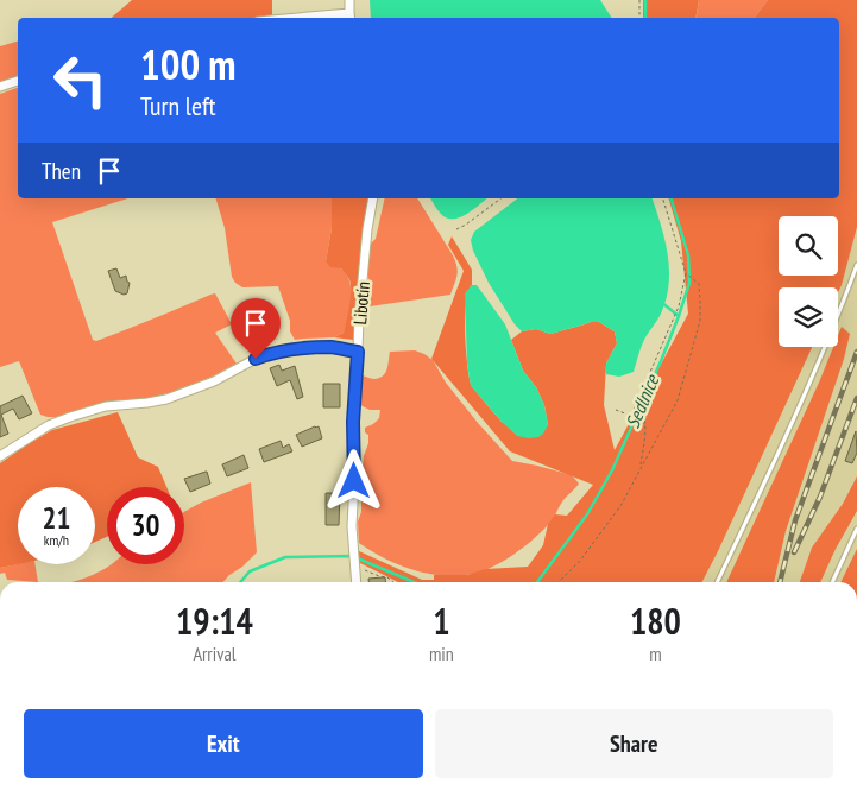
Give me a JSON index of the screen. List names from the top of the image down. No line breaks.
{"streets":{"street":["Libotín"]},"water":["Sedlnice"],"page":{"turn":["100 m","Turn left"],"then":"Then","speed":"21 km/h","limit":"30","eta":["19:14","Arrival","1","min","180","m"],"buttons":["Exit","Share"]}}
